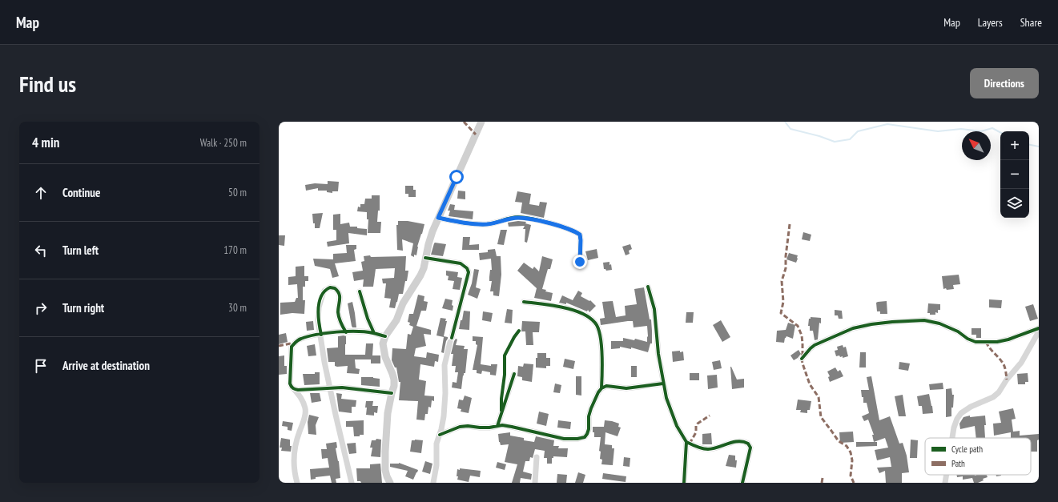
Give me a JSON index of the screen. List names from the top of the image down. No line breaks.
{"legend":["Cycle path","Path"],"north":"top left","page":{"header":"Map","nav":["Map","Layers","Share"],"buttons":"Directions","title":"Find us","heading":["4 min","Walk · 250 m"],"map_buttons":["+","−"],"list":[["Continue","50 m"],["Turn left","170 m"],["Turn right","30 m"],"Arrive at destination"]}}
